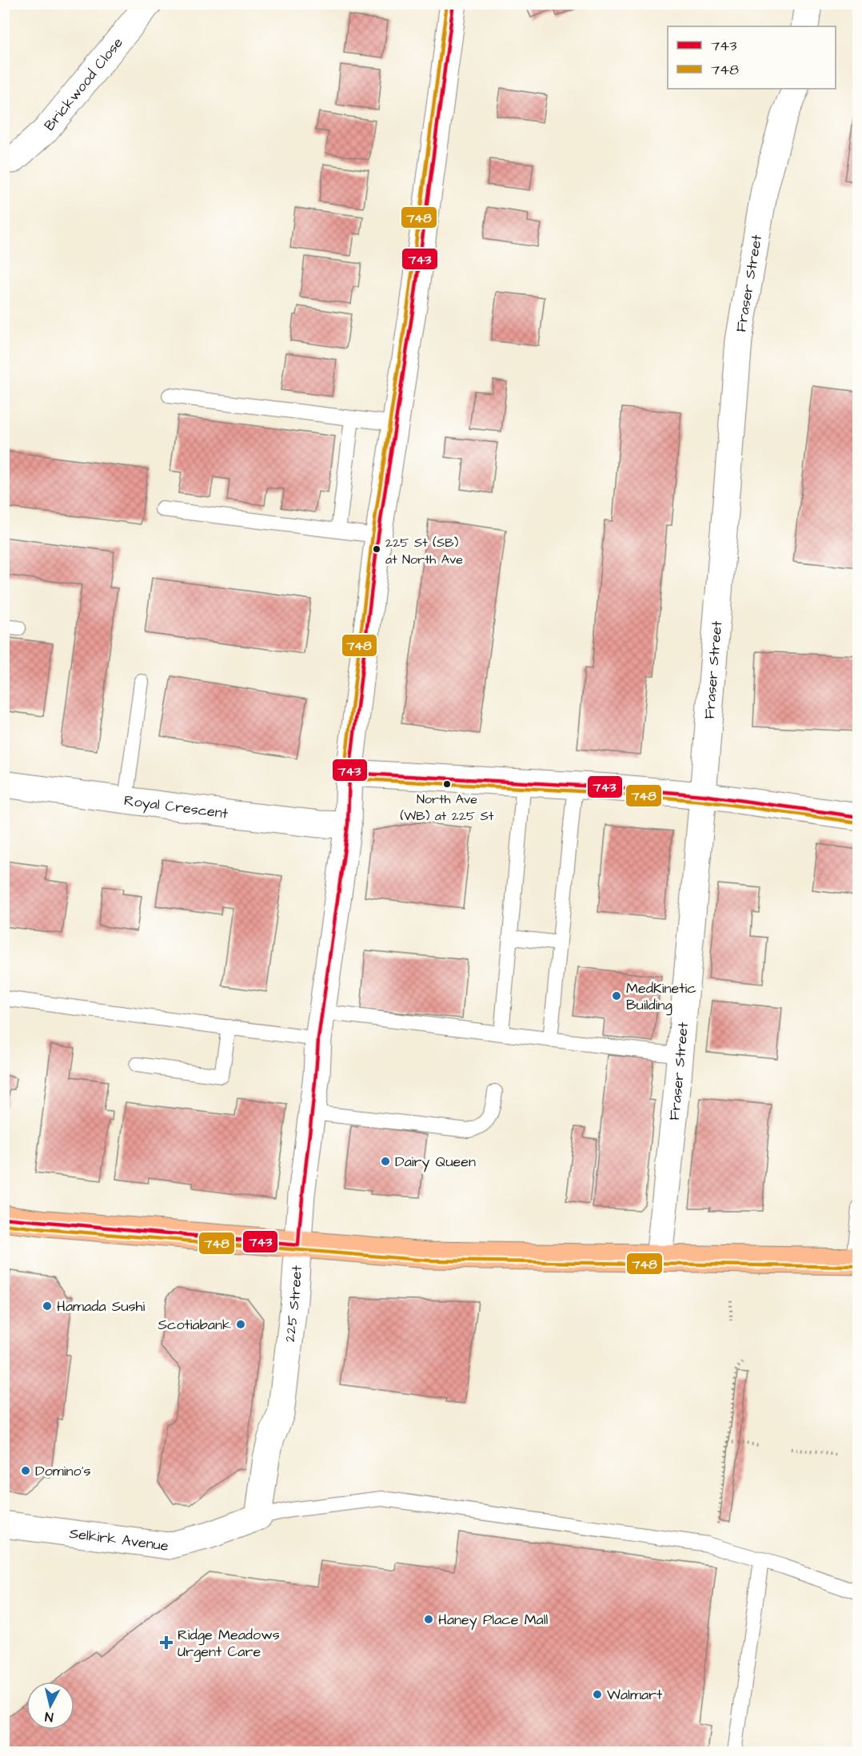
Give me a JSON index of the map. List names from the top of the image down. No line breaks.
{"streets":{"street":["Brickwood Close","Fraser Street","Royal Crescent","225 Street","Selkirk Avenue"]},"crossings":[["Royal Crescent","225 Street"],["225 Street","Selkirk Avenue"]],"places":{"other":["225 St (SB) at North Ave","North Ave (WB) at 225 St","MedKinetic Building","Dairy Queen","Hamada Sushi","Scotiabank","Domino's","Haney Place Mall","Walmart"],"health":["Ridge Meadows Urgent Care"]},"lines":["transit line 743","transit line 748"],"legend":["743","748"],"north":"bottom"}
